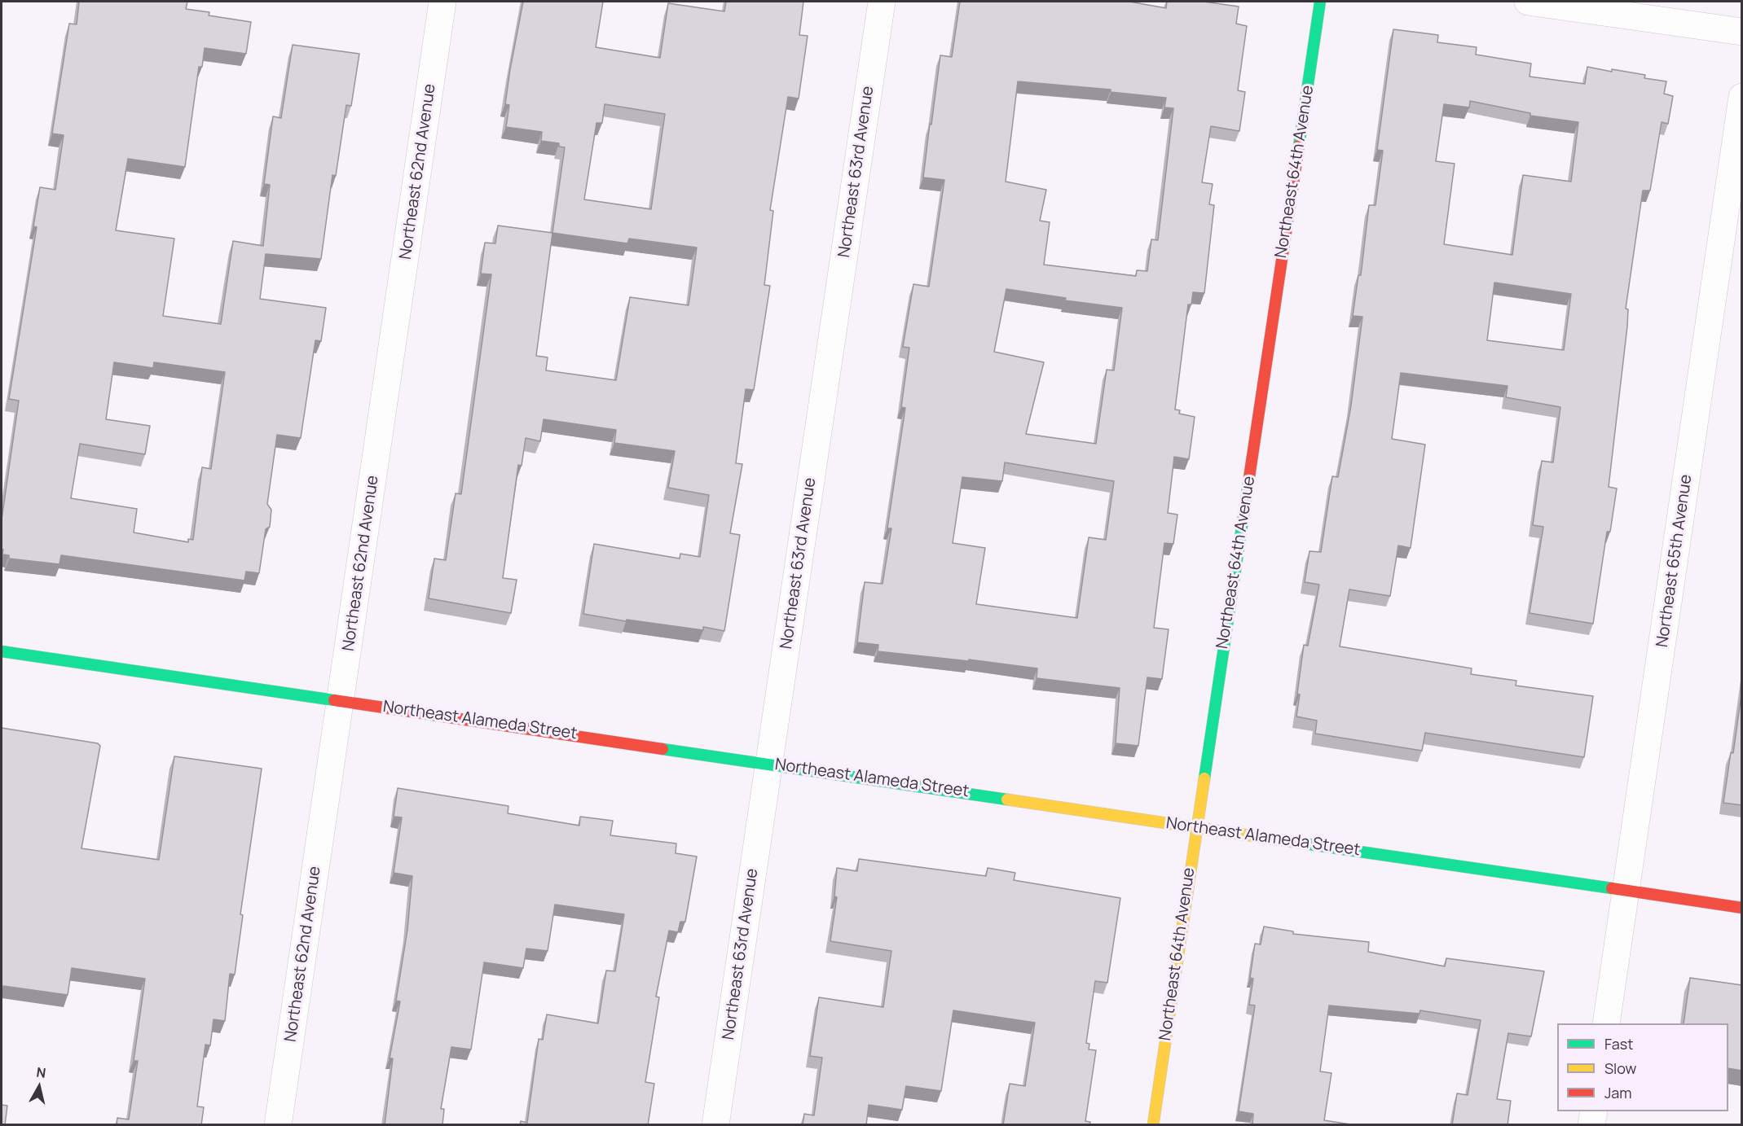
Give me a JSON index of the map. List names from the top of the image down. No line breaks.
{"streets":{"street":["Northeast 62nd Avenue","Northeast 63rd Avenue","Northeast 64th Avenue","Northeast 65th Avenue","Northeast Alameda Street"]},"crossings":[["Northeast 62nd Avenue","Northeast Alameda Street"],["Northeast 63rd Avenue","Northeast Alameda Street"],["Northeast 64th Avenue","Northeast Alameda Street"],["Northeast 65th Avenue","Northeast Alameda Street"]],"legend":["Fast","Slow","Jam"],"north":"top"}
